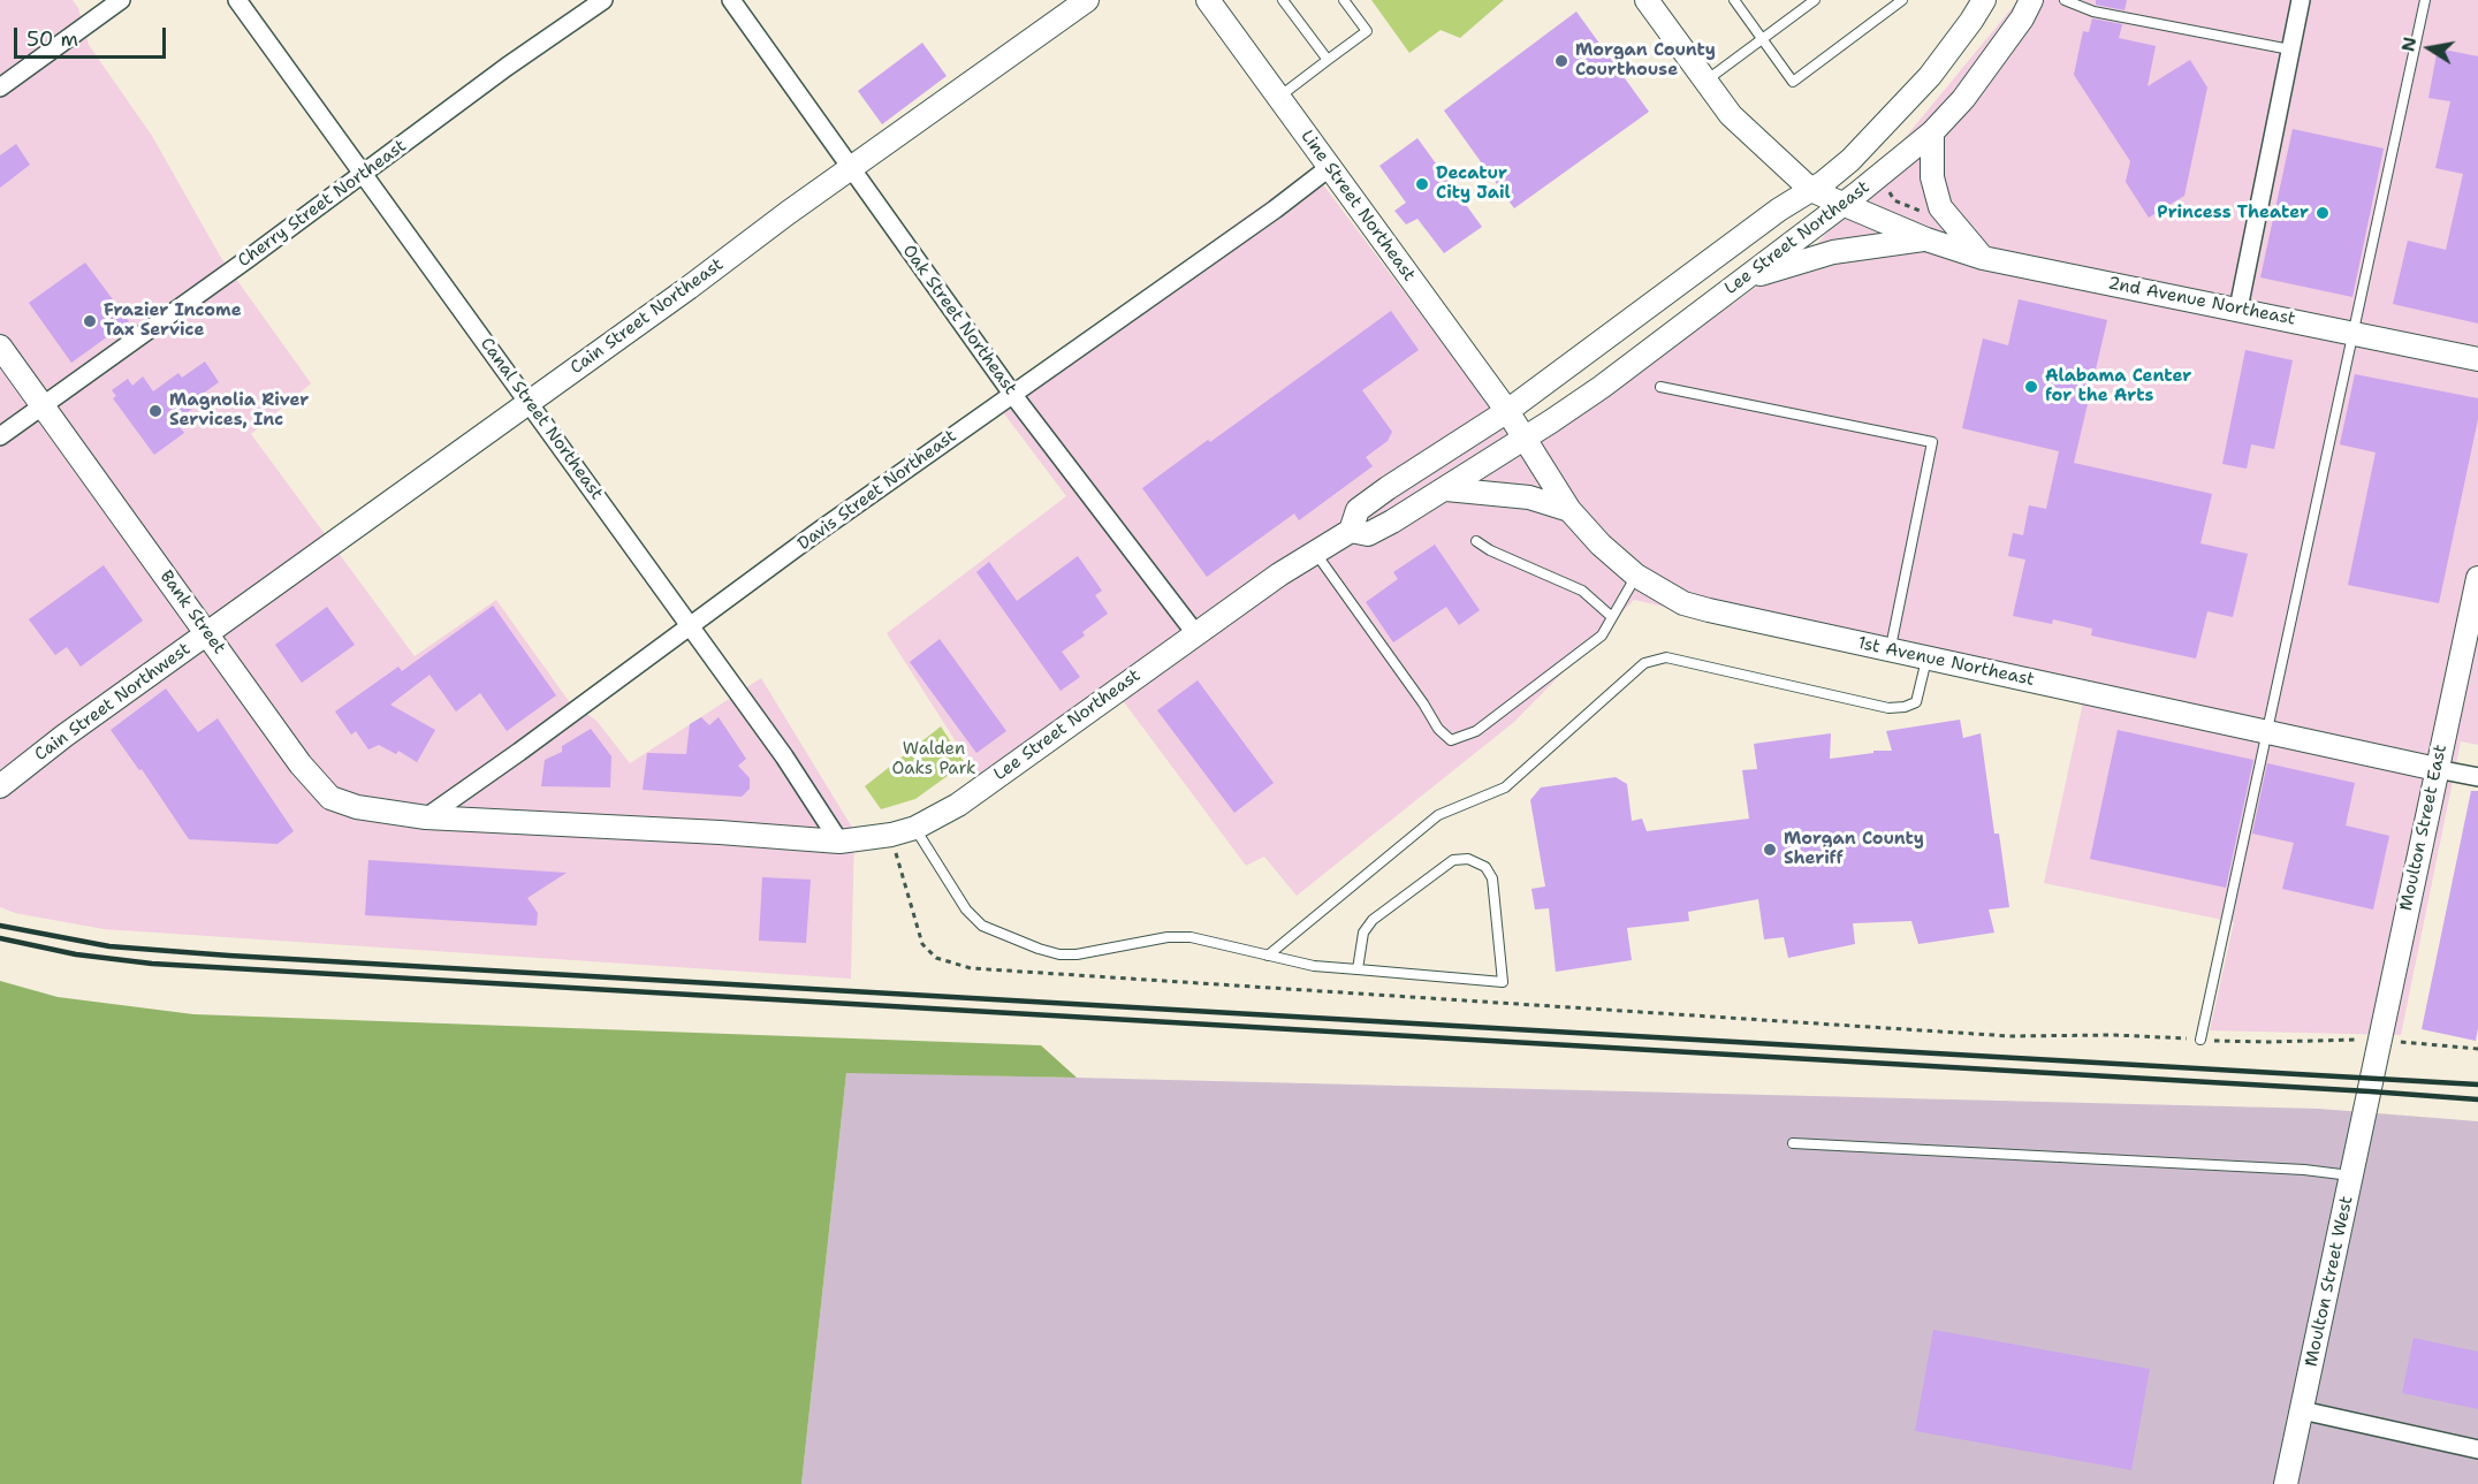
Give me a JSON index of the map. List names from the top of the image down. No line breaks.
{"streets":{"street":["Cherry Street Northeast","Line Street Northeast","Lee Street Northeast","2nd Avenue Northeast","Cain Street Northeast","Oak Street Northeast","Canal Street Northeast","Davis Street Northeast","Bank Street","1st Avenue Northeast","Cain Street Northwest","Moulton Street East","Moulton Street West"]},"crossings":[["Cherry Street Northeast","Canal Street Northeast"],["Cherry Street Northeast","Bank Street"],["Line Street Northeast","Lee Street Northeast"],["Line Street Northeast","Davis Street Northeast"],["Lee Street Northeast","2nd Avenue Northeast"],["Lee Street Northeast","Oak Street Northeast"],["Lee Street Northeast","Canal Street Northeast"],["Lee Street Northeast","Davis Street Northeast"],["Lee Street Northeast","Bank Street"],["Lee Street Northeast","1st Avenue Northeast"],["Cain Street Northeast","Oak Street Northeast"],["Cain Street Northeast","Canal Street Northeast"],["Cain Street Northeast","Bank Street"],["Cain Street Northeast","Cain Street Northwest"],["Oak Street Northeast","Davis Street Northeast"],["Canal Street Northeast","Davis Street Northeast"],["Davis Street Northeast","Bank Street"],["Bank Street","Cain Street Northwest"],["1st Avenue Northeast","Moulton Street East"],["Moulton Street East","Moulton Street West"]],"parks":["Walden Oaks Park"],"places":["Morgan County Courthouse","Decatur City Jail","Princess Theater","Frazier Income Tax Service","Alabama Center for the Arts","Magnolia River Services, Inc","Morgan County Sheriff"],"scale_bar":"50 m","north":"left"}
